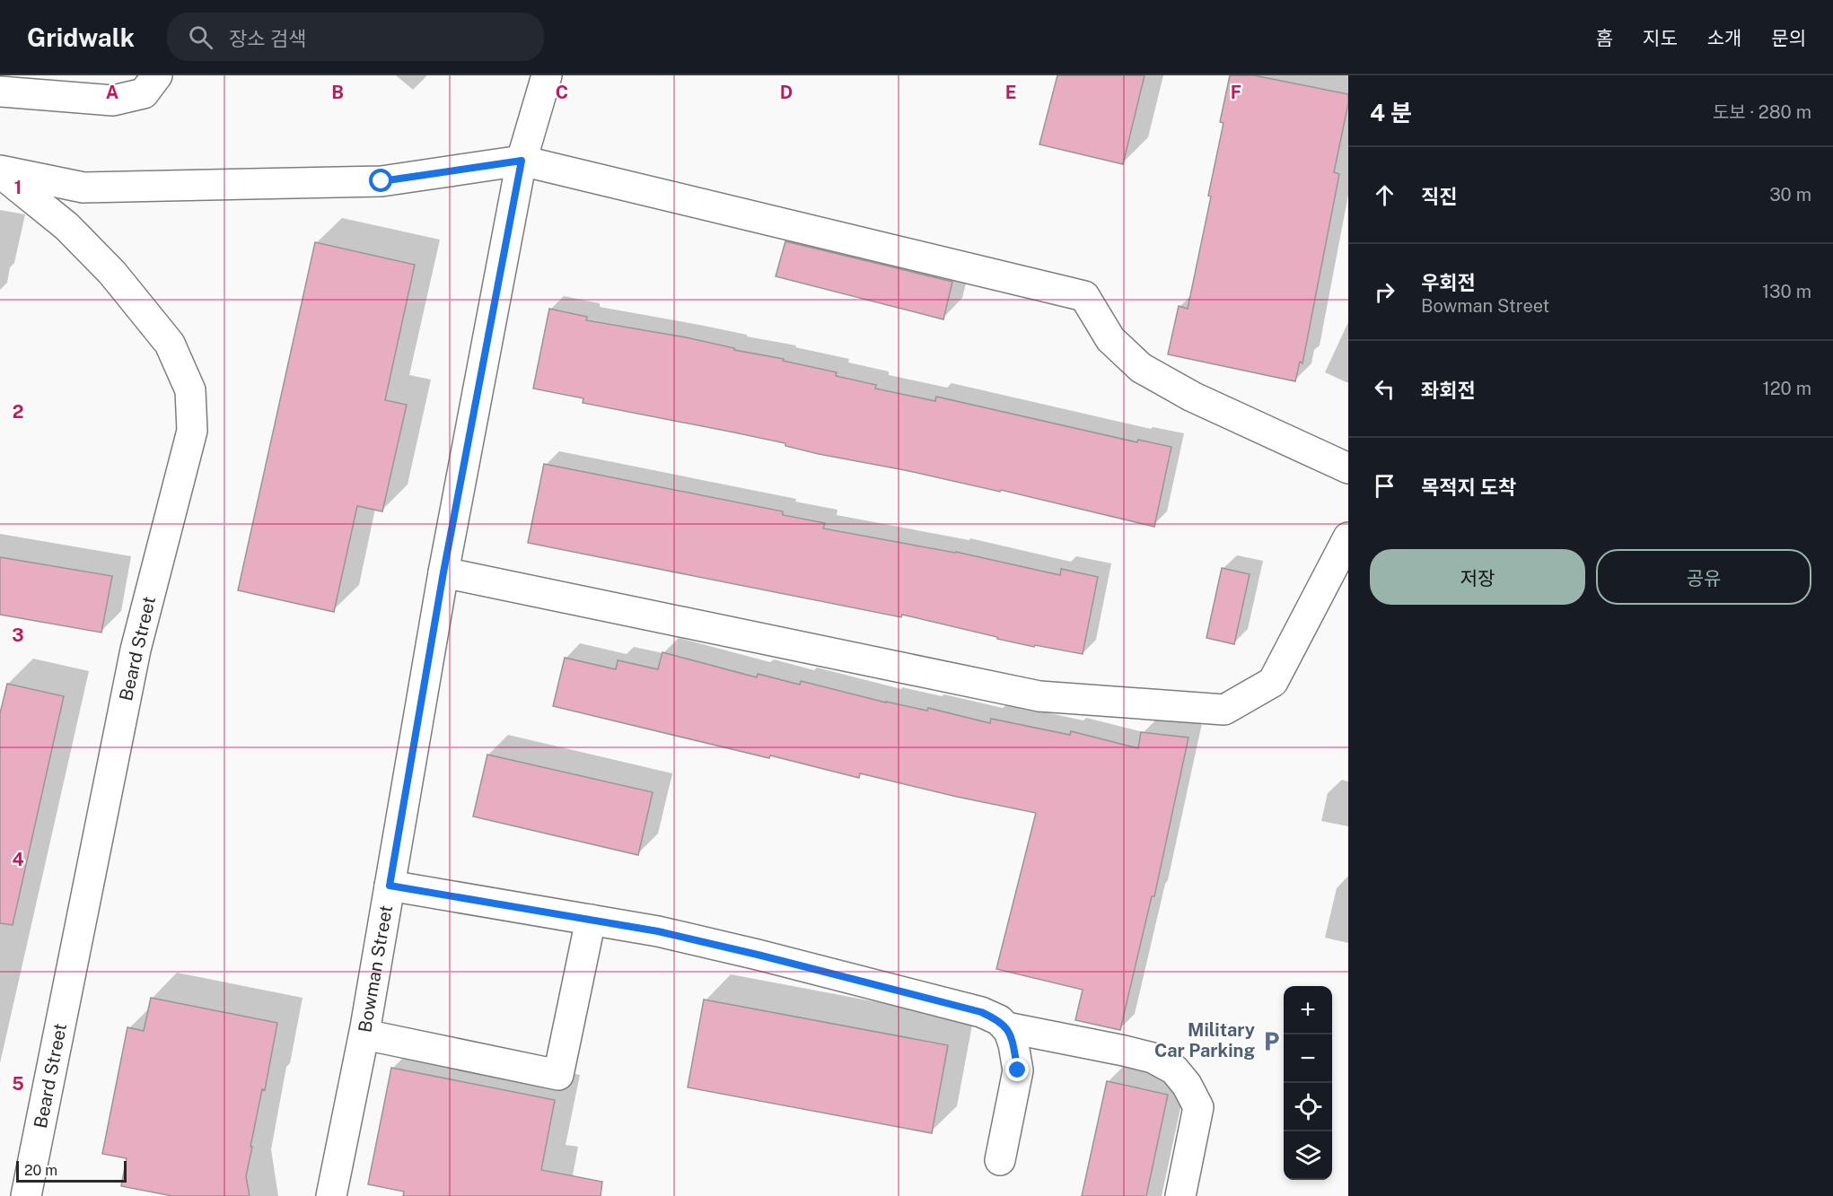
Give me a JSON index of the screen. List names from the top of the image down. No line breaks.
{"streets":{"lane":["Beard Street","Bowman Street"]},"places":{"parking":["Military Car Parking"]},"scale_bar":"20 m","page":{"header":"Gridwalk","search":"장소 검색","nav":["홈","지도","소개","문의"],"heading":["4 분","도보 · 280 m"],"list":[["직진","30 m"],["우회전","Bowman Street","130 m"],["좌회전","120 m"],"목적지 도착"],"buttons":["저장","공유"],"map_buttons":["+","−"],"scale":"20 m"},"grid":{"columns":["A","B","C","D","E","F"],"rows":["1","2","3","4","5"]}}
